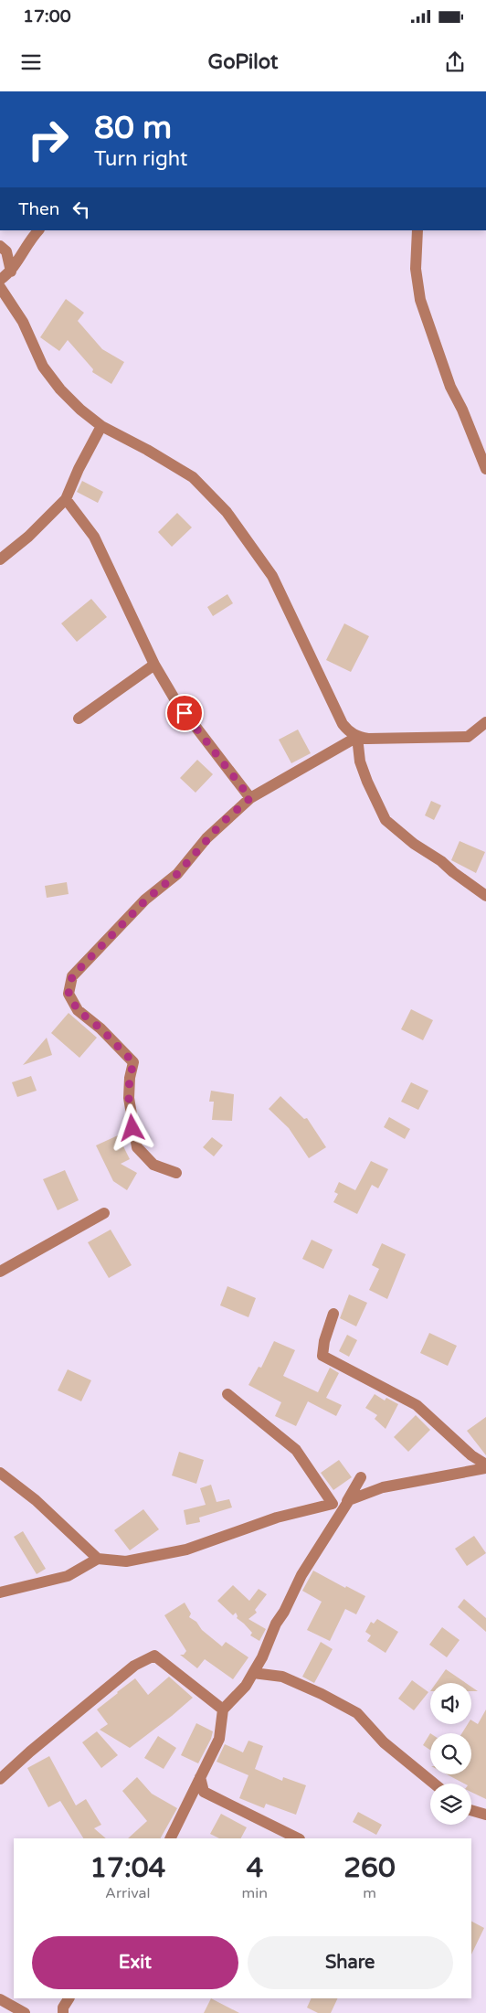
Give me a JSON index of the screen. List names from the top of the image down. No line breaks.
{"page":{"status":"17:00","header":"GoPilot","turn":["80 m","Turn right"],"then":"Then","eta":["17:04","Arrival","4","min","260","m"],"buttons":["Exit","Share"]}}
